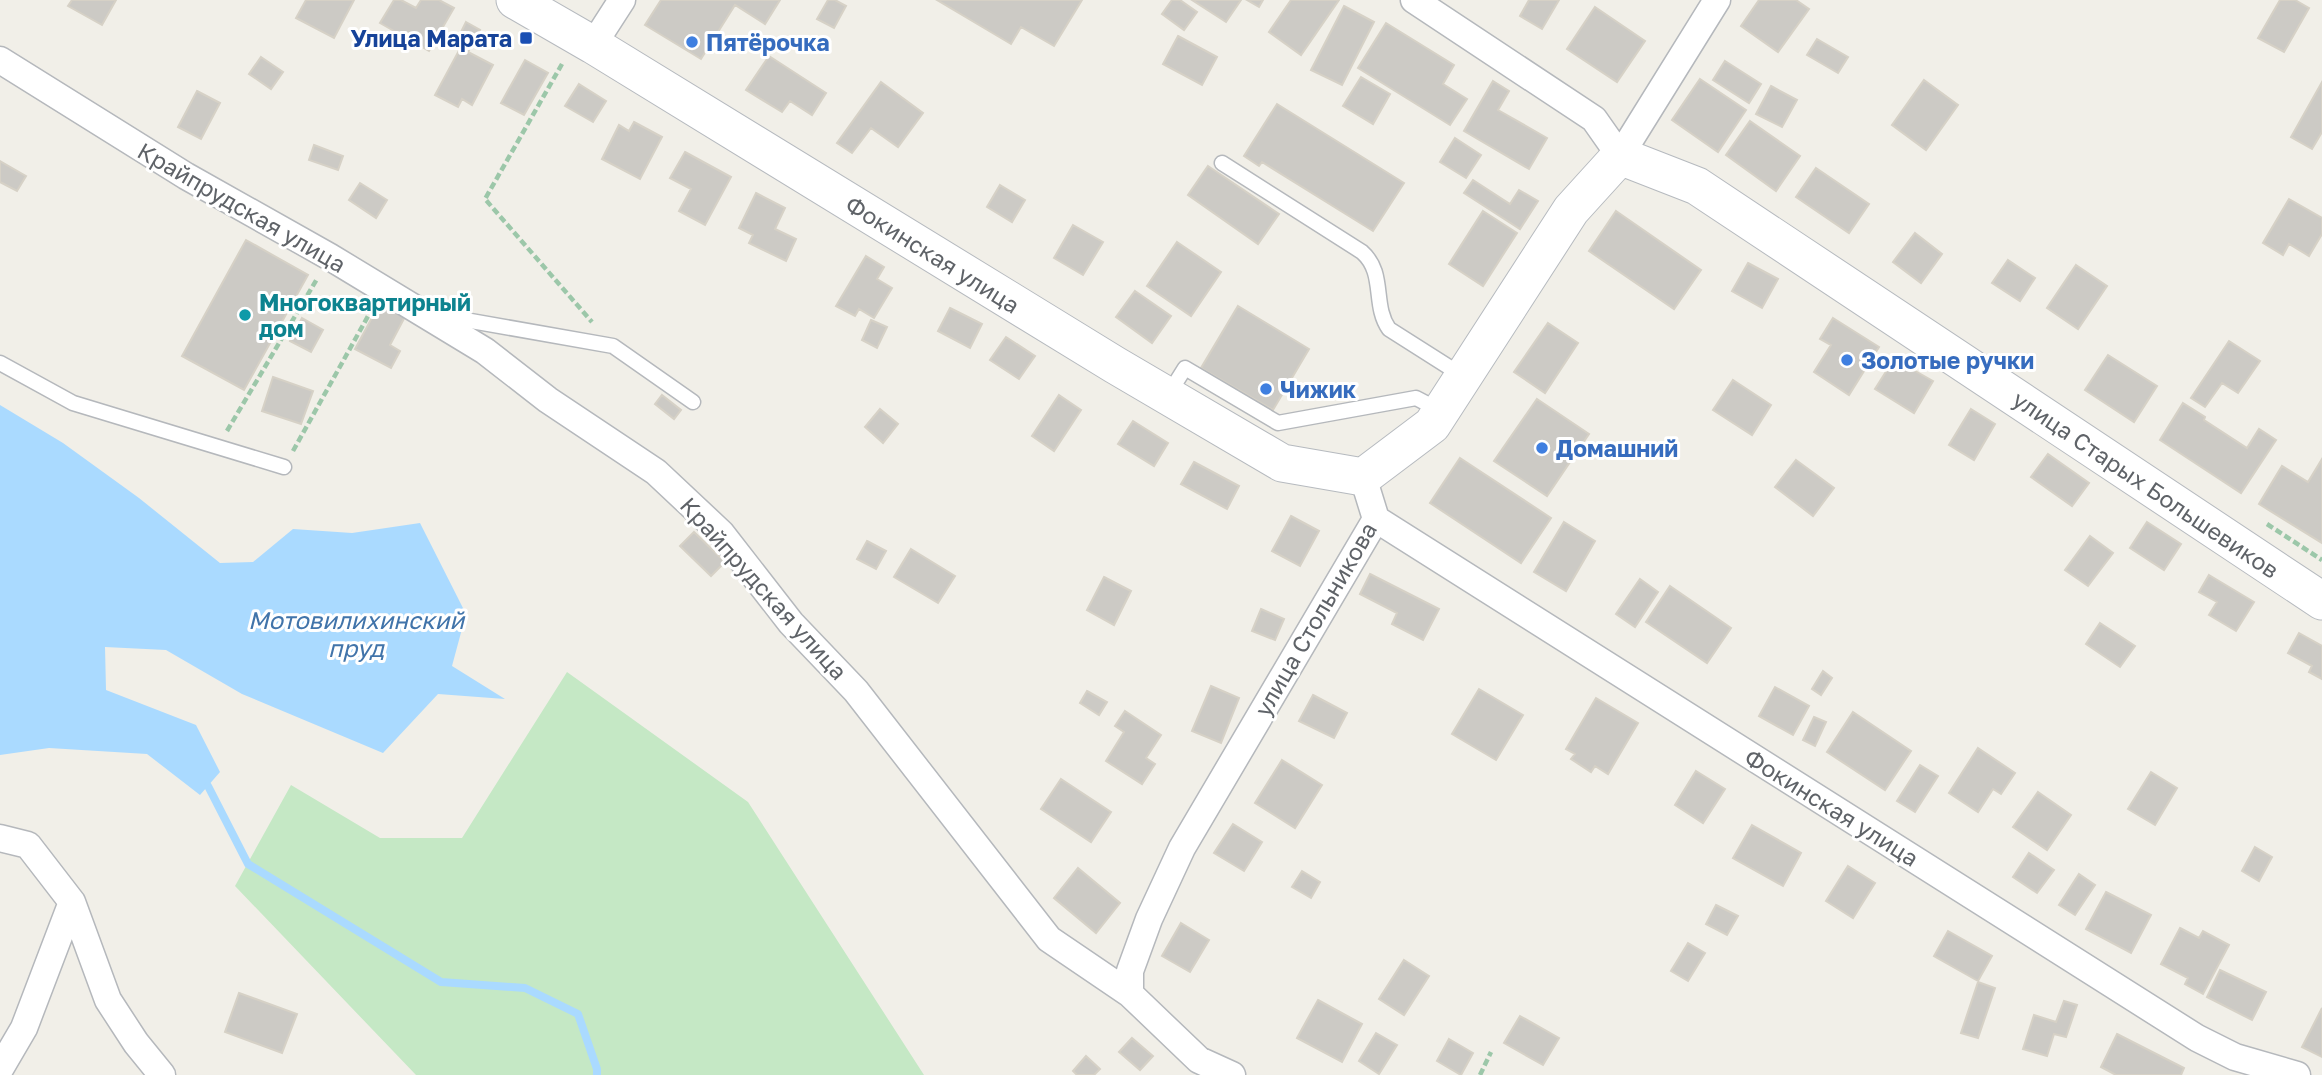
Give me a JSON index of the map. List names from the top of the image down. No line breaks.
{"streets":{"main road":["Фокинская улица","улица Старых Большевиков"],"street":["Крайпрудская улица","улица Стольникова"]},"crossings":[["Крайпрудская улица","улица Стольникова"],["Фокинская улица","улица Стольникова"]],"water":["Мотовилихинский пруд"],"places":{"transit":["Улица Марата"],"other":["Пятёрочка","Многоквартирный дом","Золотые ручки","Чижик","Домашний"]}}
